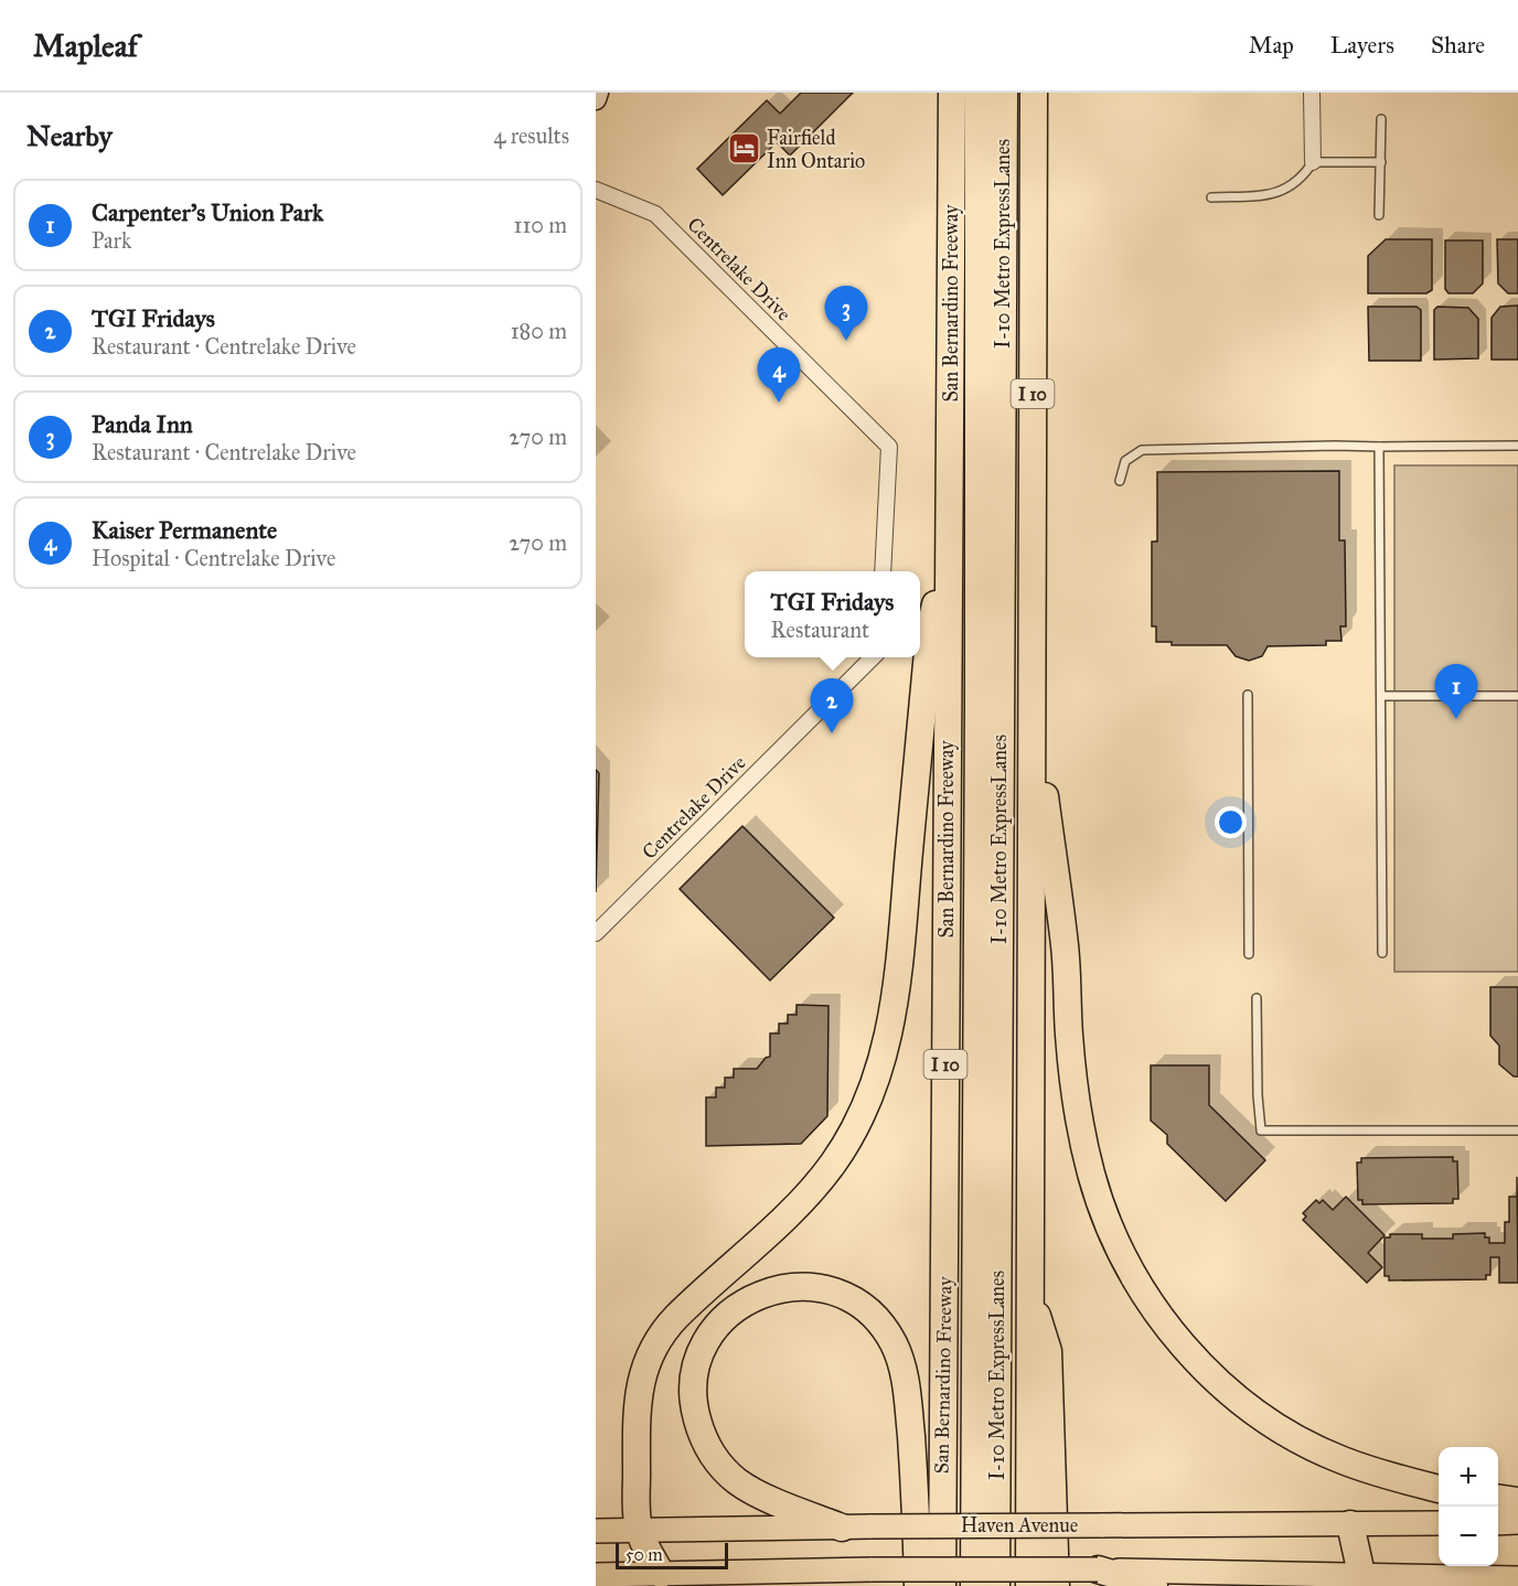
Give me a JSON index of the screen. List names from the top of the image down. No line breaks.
{"streets":{"highway":["I-10 Metro ExpressLanes","San Bernardino Freeway","I 10"],"main road":["Haven Avenue"],"street":["Centrelake Drive"]},"places":{"hotel":["Fairfield Inn Ontario"]},"scale_bar":"50 m","page":{"header":"Mapleaf","nav":["Map","Layers","Share"],"heading":["Nearby","4 results"],"list":[{"mark":"1","name":"Carpenter's Union Park","note":"Park","value":"110 m"},{"mark":"2","name":"TGI Fridays","note":"Restaurant · Centrelake Drive","value":"180 m"},{"mark":"3","name":"Panda Inn","note":"Restaurant · Centrelake Drive","value":"270 m"},{"mark":"4","name":"Kaiser Permanente","note":"Hospital · Centrelake Drive","value":"270 m"}],"pins":["3","4","1","2"],"popup":["TGI Fridays","Restaurant"],"map_buttons":["+","−"],"scale":"50 m"}}
